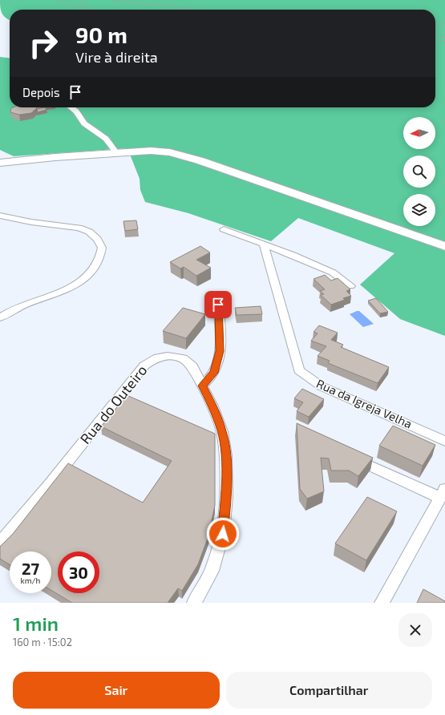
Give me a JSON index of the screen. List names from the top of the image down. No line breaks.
{"streets":{"street":["Rua da Igreja Velha","Rua do Outeiro"]},"north":"left","page":{"turn":["90 m","Vire à direita"],"then":"Depois","speed":"27 km/h","limit":"30","heading":["1 min","160 m · 15:02"],"buttons":["Sair","Compartilhar"]}}
